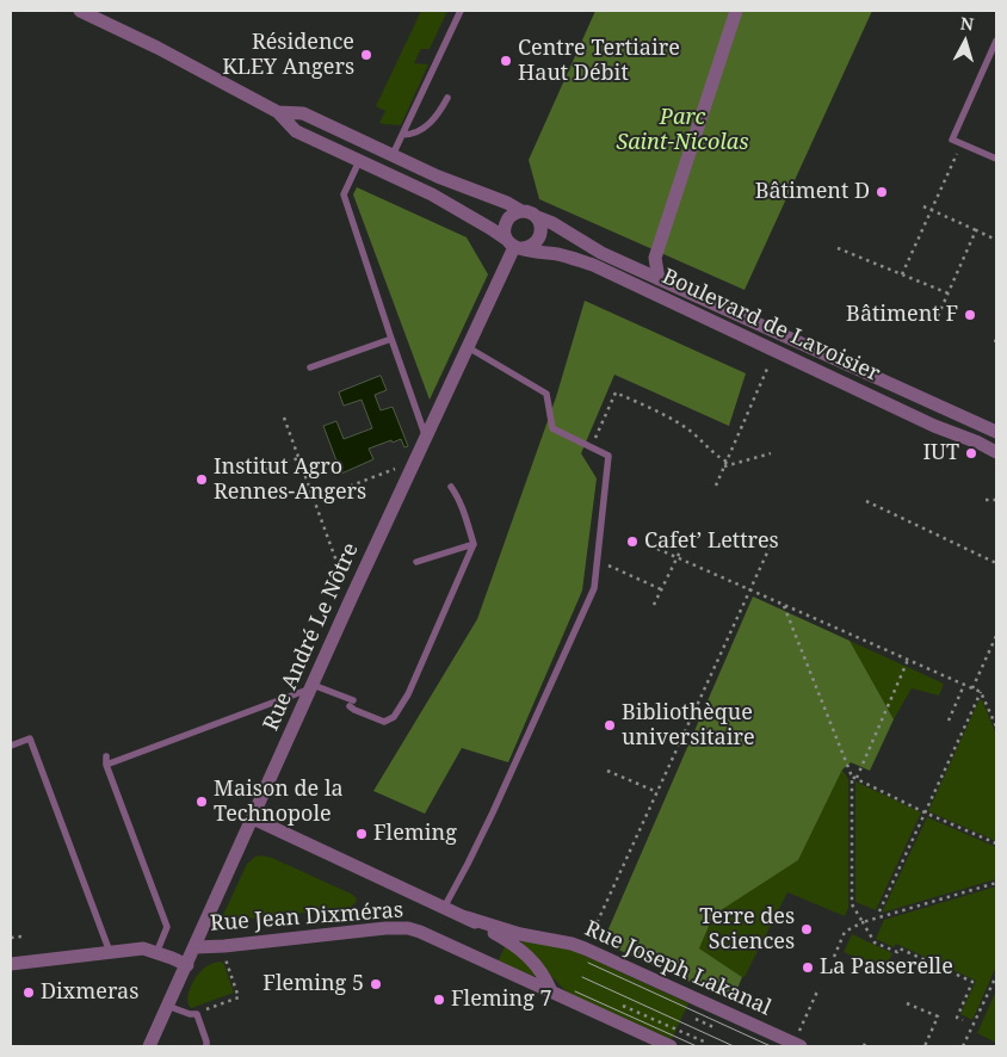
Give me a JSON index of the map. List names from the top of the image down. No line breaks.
{"streets":{"street":["Boulevard de Lavoisier","Rue André Le Nôtre","Rue Jean Dixméras","Rue Joseph Lakanal"]},"crossings":[["Boulevard de Lavoisier","Rue André Le Nôtre"],["Rue André Le Nôtre","Rue Jean Dixméras"],["Rue André Le Nôtre","Rue Joseph Lakanal"],["Rue Jean Dixméras","Rue Joseph Lakanal"]],"parks":["Parc Saint-Nicolas"],"places":["Résidence KLEY Angers","Centre Tertiaire Haut Débit","Bâtiment D","Bâtiment F","IUT","Institut Agro Rennes-Angers","Cafet’ Lettres","Bibliothèque universitaire","Maison de la Technopole","Fleming","Terre des Sciences","La Passerelle","Fleming 5","Dixmeras","Fleming 7"],"north":"top"}
